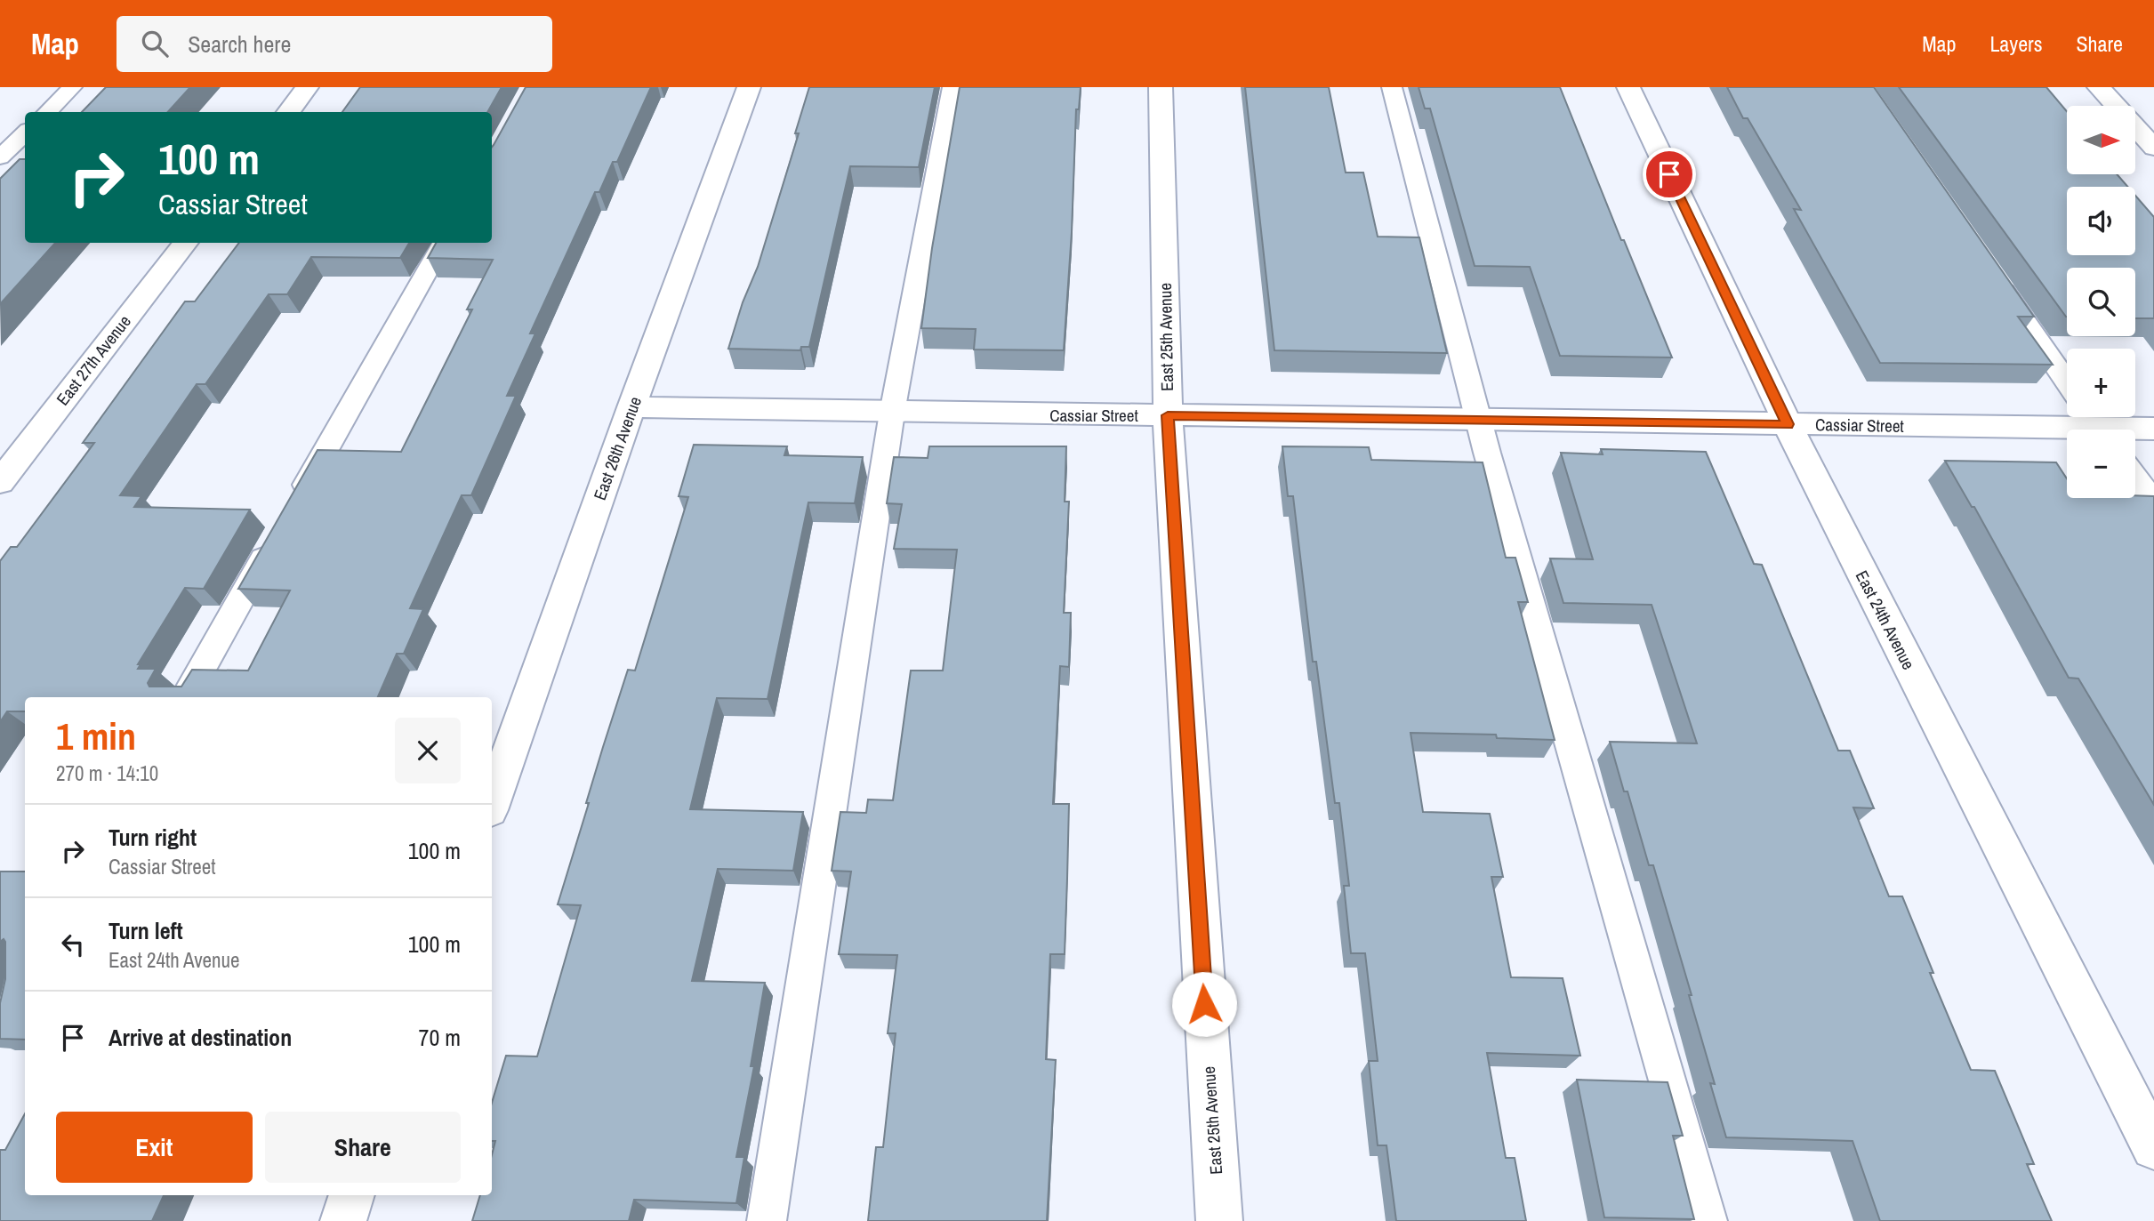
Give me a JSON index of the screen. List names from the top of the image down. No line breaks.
{"streets":{"street":["East 25th Avenue","East 27th Avenue","Cassiar Street","East 26th Avenue","East 24th Avenue"]},"crossings":[["East 25th Avenue","Cassiar Street"],["Cassiar Street","East 26th Avenue"],["Cassiar Street","East 24th Avenue"]],"north":"right","page":{"header":"Map","search":"Search here","nav":["Map","Layers","Share"],"map_buttons":["+","−"],"turn":["100 m","Cassiar Street"],"heading":["1 min","270 m · 14:10"],"list":[{"name":"Turn right","note":"Cassiar Street","value":"100 m"},{"name":"Turn left","note":"East 24th Avenue","value":"100 m"},{"name":"Arrive at destination","value":"70 m"}],"buttons":["Exit","Share"]}}
